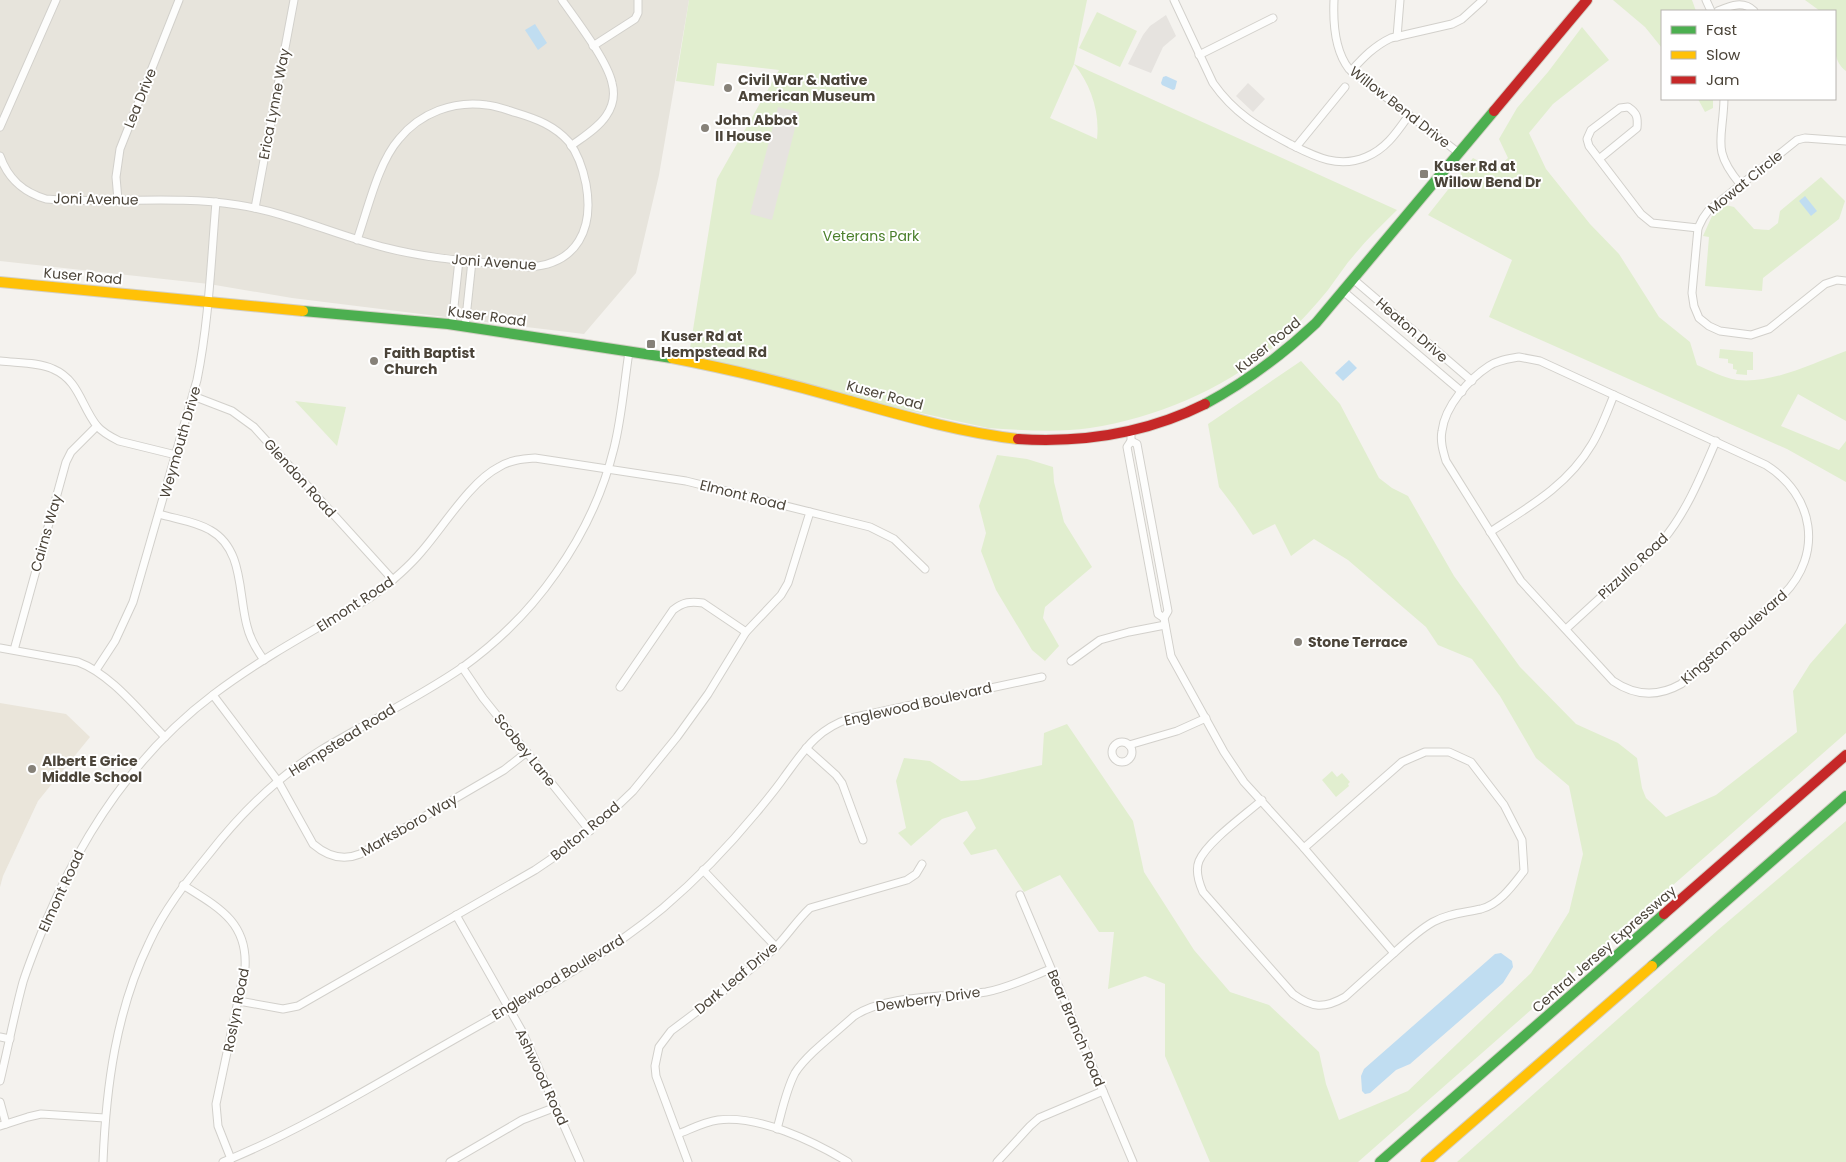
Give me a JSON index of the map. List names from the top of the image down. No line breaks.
{"streets":{"main road":["Kuser Road","Central Jersey Expressway"],"street":["Lea Drive","Erica Lynne Way","Willow Bend Drive","Mowat Circle","Joni Avenue","Heaton Drive","Weymouth Drive","Glendon Road","Elmont Road","Cairns Way","Pizzullo Road","Kingston Boulevard","Englewood Boulevard","Hempstead Road","Scobey Lane","Marksboro Way","Bolton Road","Dark Leaf Drive","Dewberry Drive","Roslyn Road","Bear Branch Road","Ashwood Road"]},"crossings":[["Lea Drive","Joni Avenue"],["Erica Lynne Way","Joni Avenue"],["Willow Bend Drive","Kuser Road"],["Joni Avenue","Weymouth Drive"],["Kuser Road","Heaton Drive"],["Kuser Road","Weymouth Drive"],["Kuser Road","Hempstead Road"],["Heaton Drive","Kingston Boulevard"],["Weymouth Drive","Glendon Road"],["Glendon Road","Elmont Road"],["Elmont Road","Hempstead Road"],["Elmont Road","Marksboro Way"],["Elmont Road","Bolton Road"],["Pizzullo Road","Kingston Boulevard"],["Englewood Boulevard","Roslyn Road"],["Englewood Boulevard","Ashwood Road"],["Hempstead Road","Scobey Lane"],["Hempstead Road","Marksboro Way"],["Hempstead Road","Roslyn Road"],["Scobey Lane","Marksboro Way"],["Scobey Lane","Bolton Road"],["Bolton Road","Roslyn Road"],["Bolton Road","Ashwood Road"],["Dewberry Drive","Bear Branch Road"]],"parks":["Veterans Park"],"places":{"other":["Civil War & Native American Museum","John Abbot II House","Faith Baptist Church","Stone Terrace","Albert E Grice Middle School"],"transit":["Kuser Rd at Willow Bend Dr","Kuser Rd at Hempstead Rd"]},"legend":["Fast","Slow","Jam"]}
